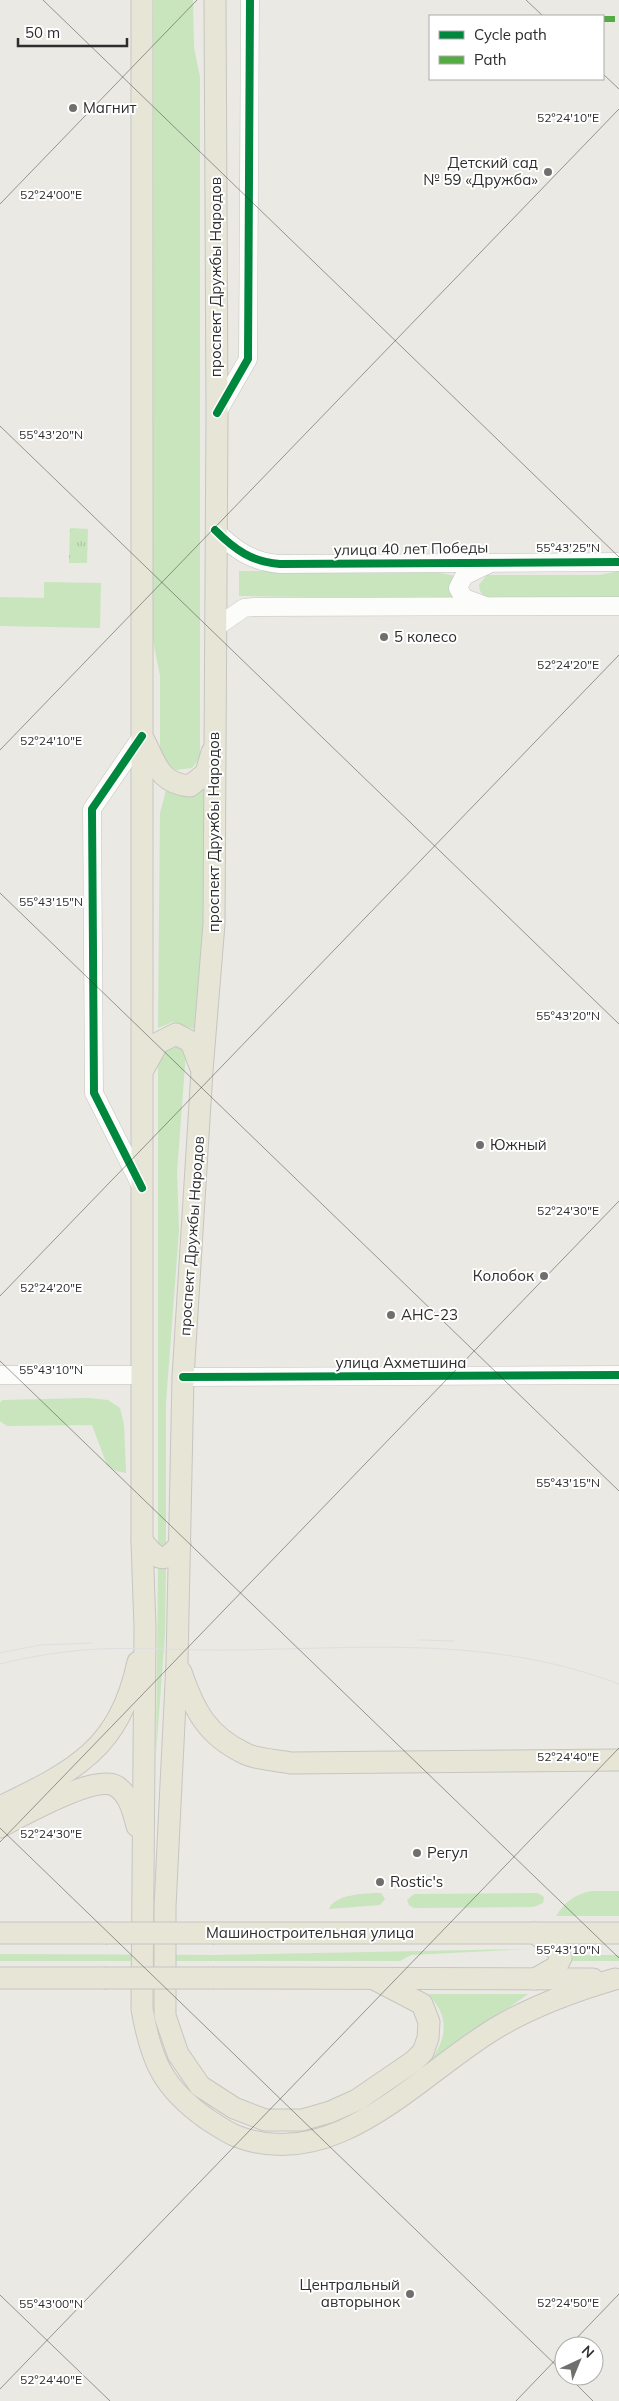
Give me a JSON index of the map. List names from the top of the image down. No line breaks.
{"streets":{"main road":["проспект Дружбы Народов","Машиностроительная улица"],"street":["улица 40 лет Победы","улица Ахметшина"]},"crossings":[["проспект Дружбы Народов","улица 40 лет Победы"],["проспект Дружбы Народов","улица Ахметшина"]],"places":["Магнит","Детский сад № 59 «Дружба»","5 колесо","Южный","Колобок","АНС-23","Регул","Rostic's","Центральный авторынок"],"legend":["Cycle path","Path"],"scale_bar":"50 m","north":"top right","coordinates":["52°24'10\"E","52°24'00\"E","55°43'20\"N","55°43'25\"N","52°24'20\"E","55°43'15\"N","52°24'30\"E","55°43'10\"N","52°24'40\"E","52°24'50\"E","55°43'00\"N"]}
